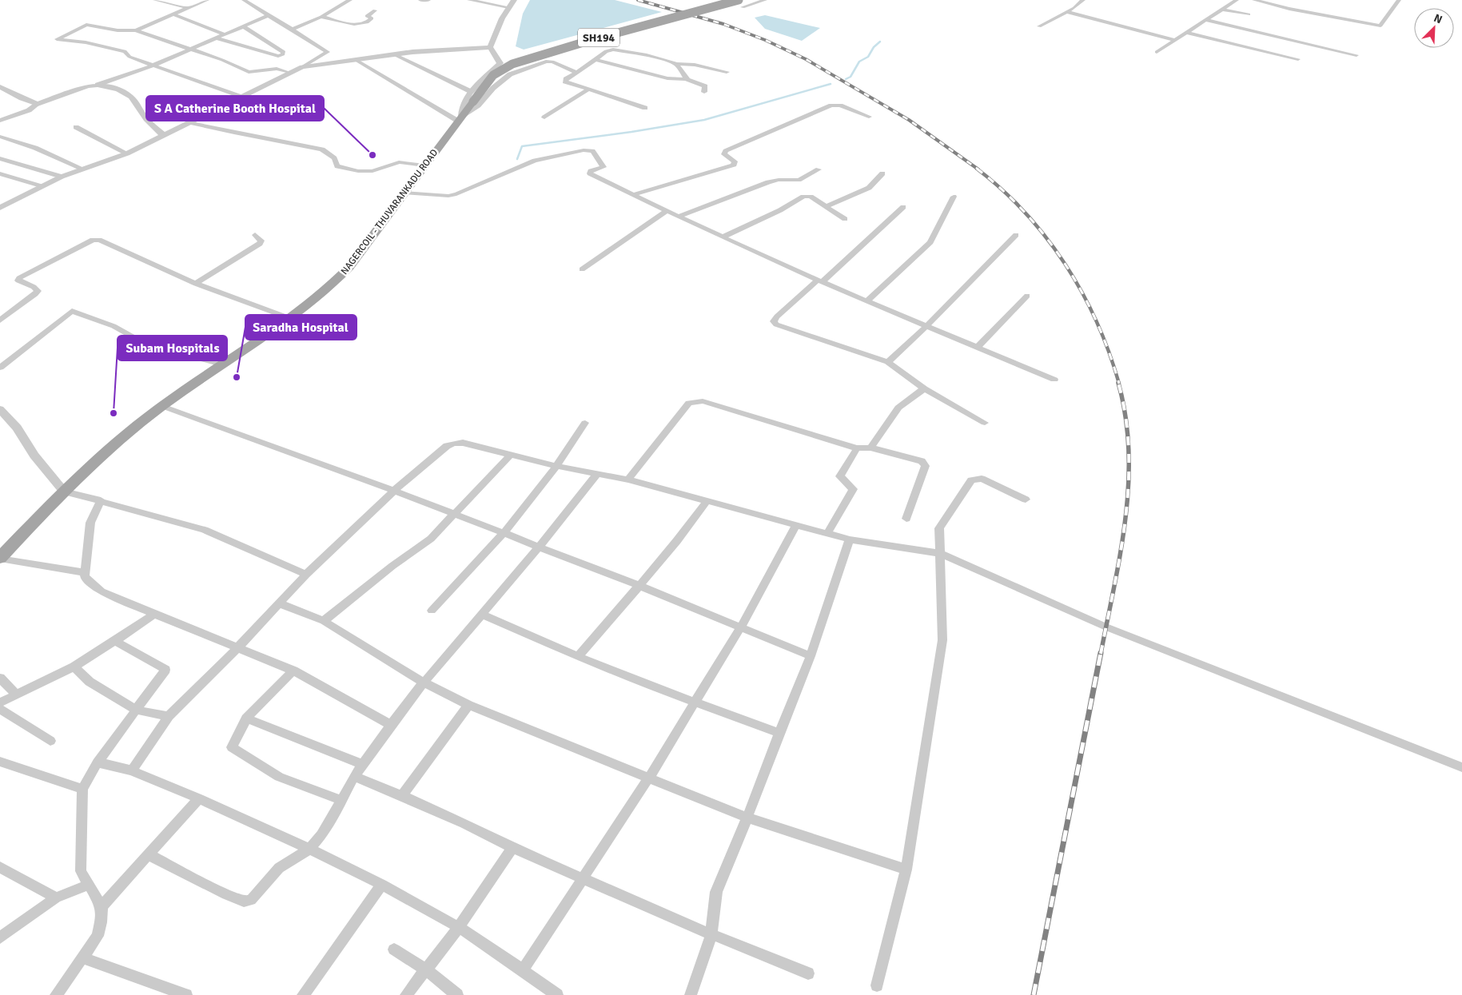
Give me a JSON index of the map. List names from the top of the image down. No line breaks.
{"streets":{"main road":["SH194","NAGERCOIL - THUVARANKADU ROAD"]},"places":["S A Catherine Booth Hospital","Saradha Hospital","Subam Hospitals"],"north":"top right"}
